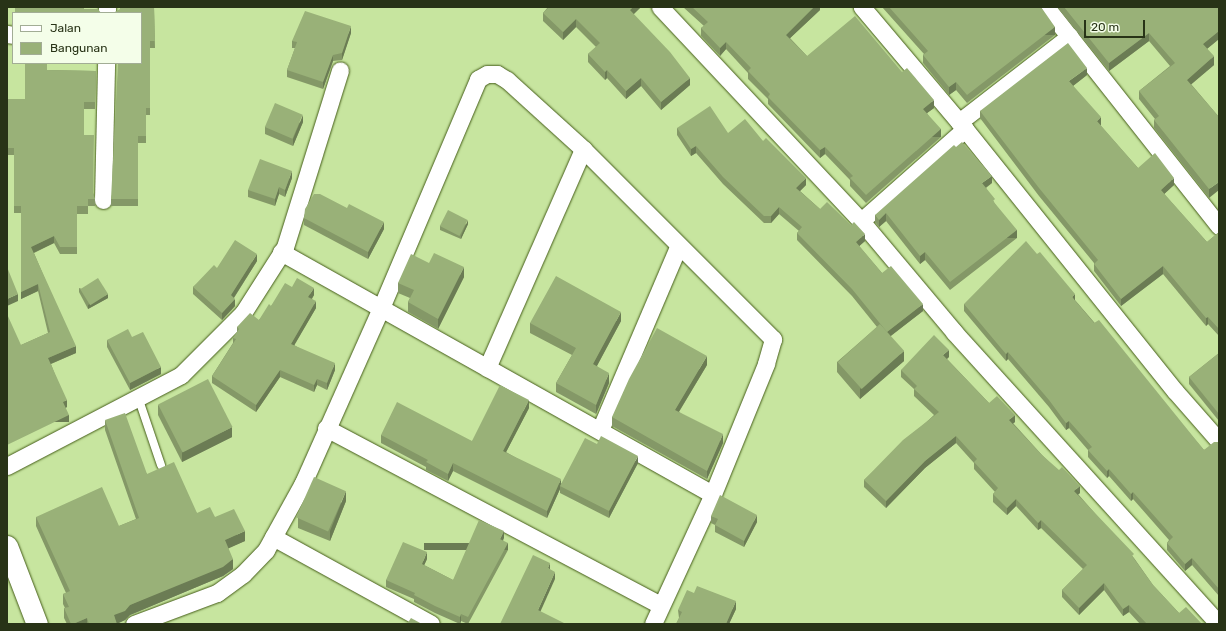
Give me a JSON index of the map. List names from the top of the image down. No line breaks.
{"legend":["Jalan","Bangunan"],"scale_bar":"20 m"}
